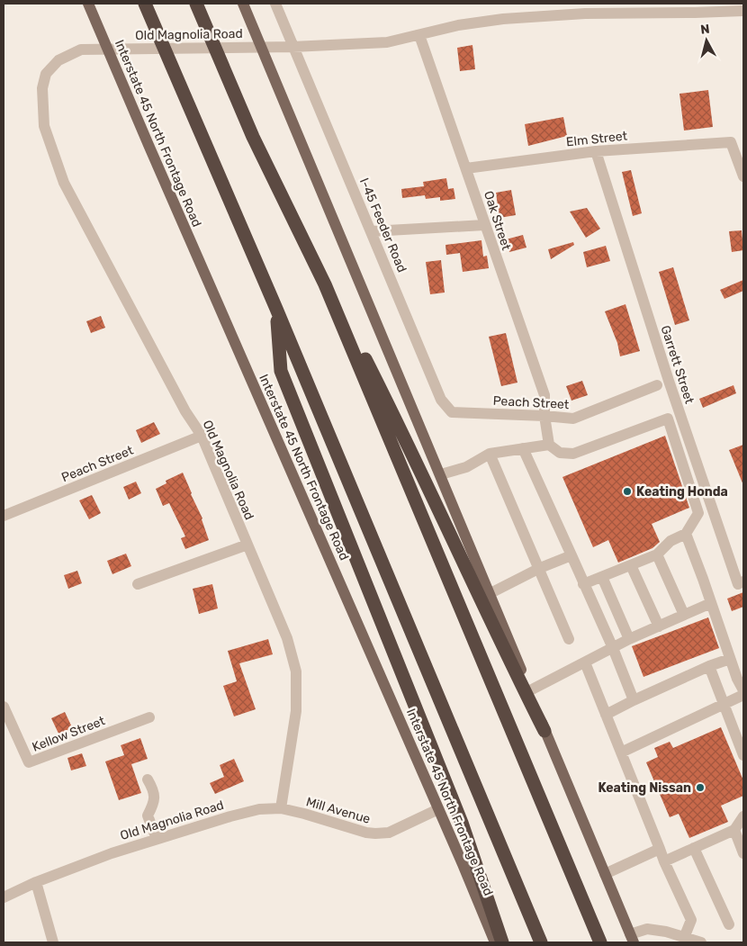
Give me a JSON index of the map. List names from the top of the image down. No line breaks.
{"streets":{"main road":["Interstate 45 North Frontage Road"],"street":["Old Magnolia Road","Elm Street","Oak Street","I-45 Feeder Road","Garrett Street","Peach Street","Kellow Street","Mill Avenue"]},"crossings":[["Old Magnolia Road","Oak Street"],["Old Magnolia Road","I-45 Feeder Road"],["Old Magnolia Road","Peach Street"],["Old Magnolia Road","Mill Avenue"],["Interstate 45 North Frontage Road","Mill Avenue"],["Elm Street","Oak Street"],["Elm Street","Garrett Street"],["Oak Street","Peach Street"],["I-45 Feeder Road","Peach Street"]],"places":["Keating Honda","Keating Nissan"],"north":"top"}
